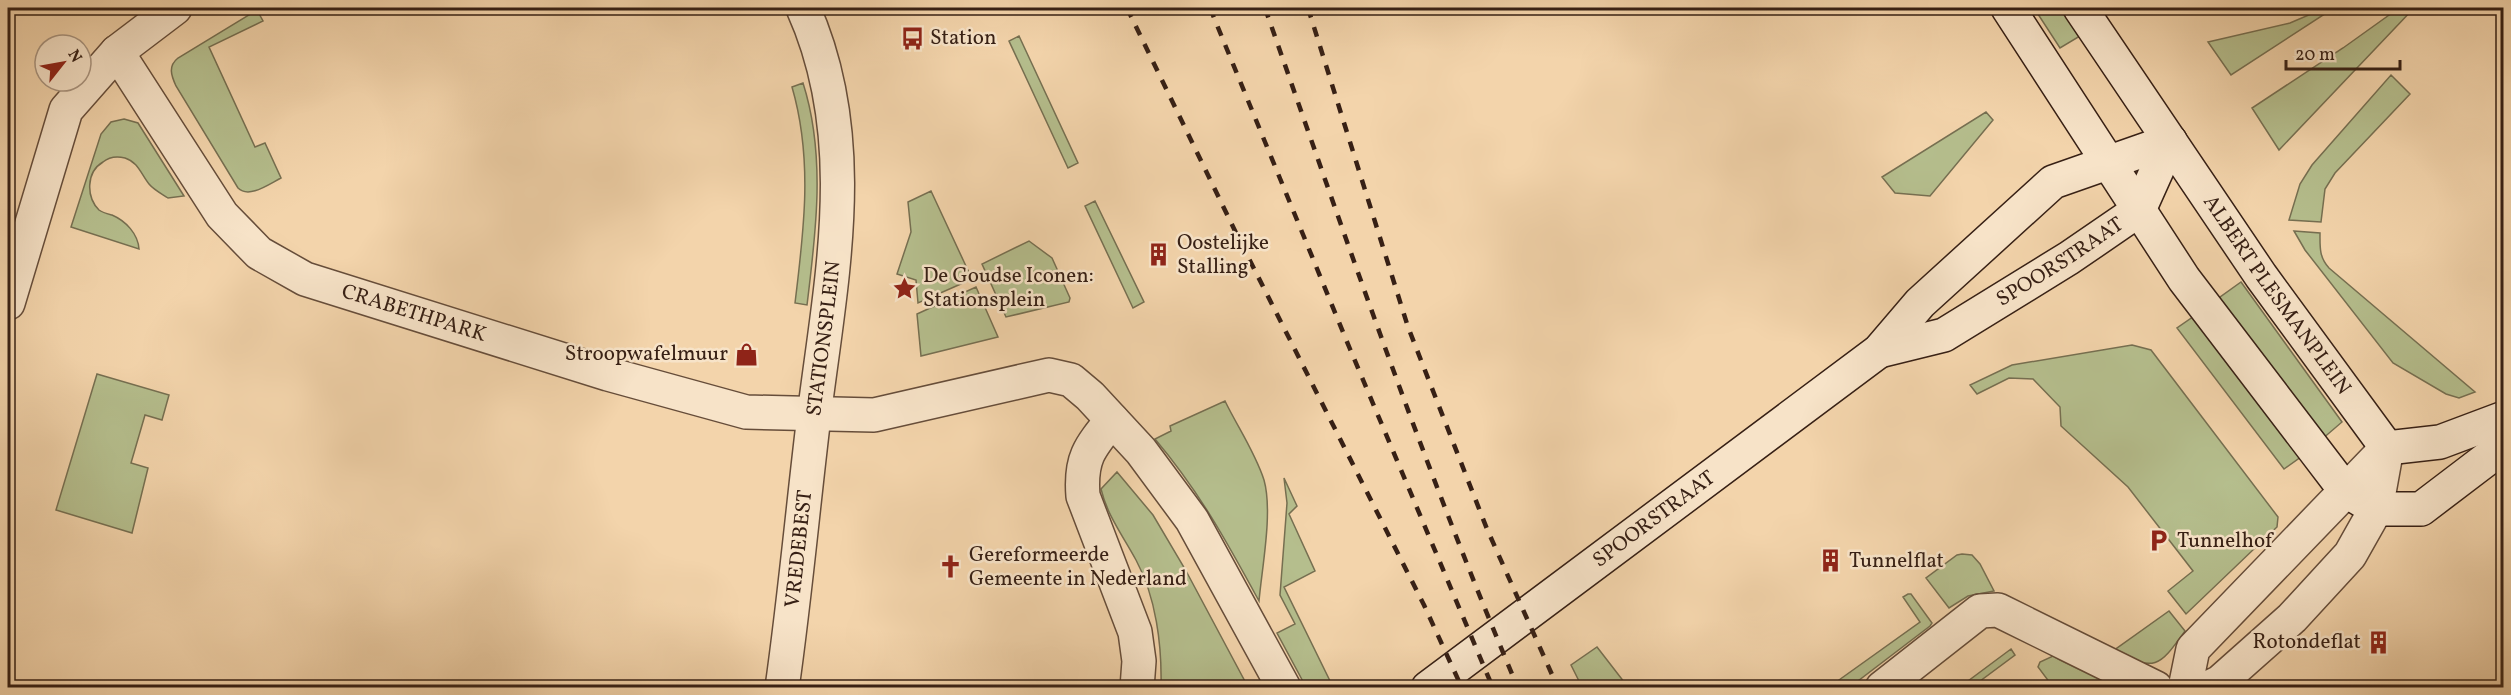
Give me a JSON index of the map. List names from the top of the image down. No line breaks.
{"streets":{"street":["SPOORSTRAAT","ALBERT PLESMANPLEIN","CRABETHPARK","STATIONSPLEIN","VREDEBEST"]},"crossings":[["CRABETHPARK","STATIONSPLEIN"],["CRABETHPARK","VREDEBEST"],["STATIONSPLEIN","VREDEBEST"]],"places":{"bus stop":["Station"],"building":["Oostelijke Stalling","Tunnelflat","Rotondeflat"],"place":["De Goudse Iconen: Stationsplein"],"shop":["Stroopwafelmuur"],"parking":["Tunnelhof"],"church":["Gereformeerde Gemeente in Nederland"]},"scale_bar":"20 m","north":"top right"}
